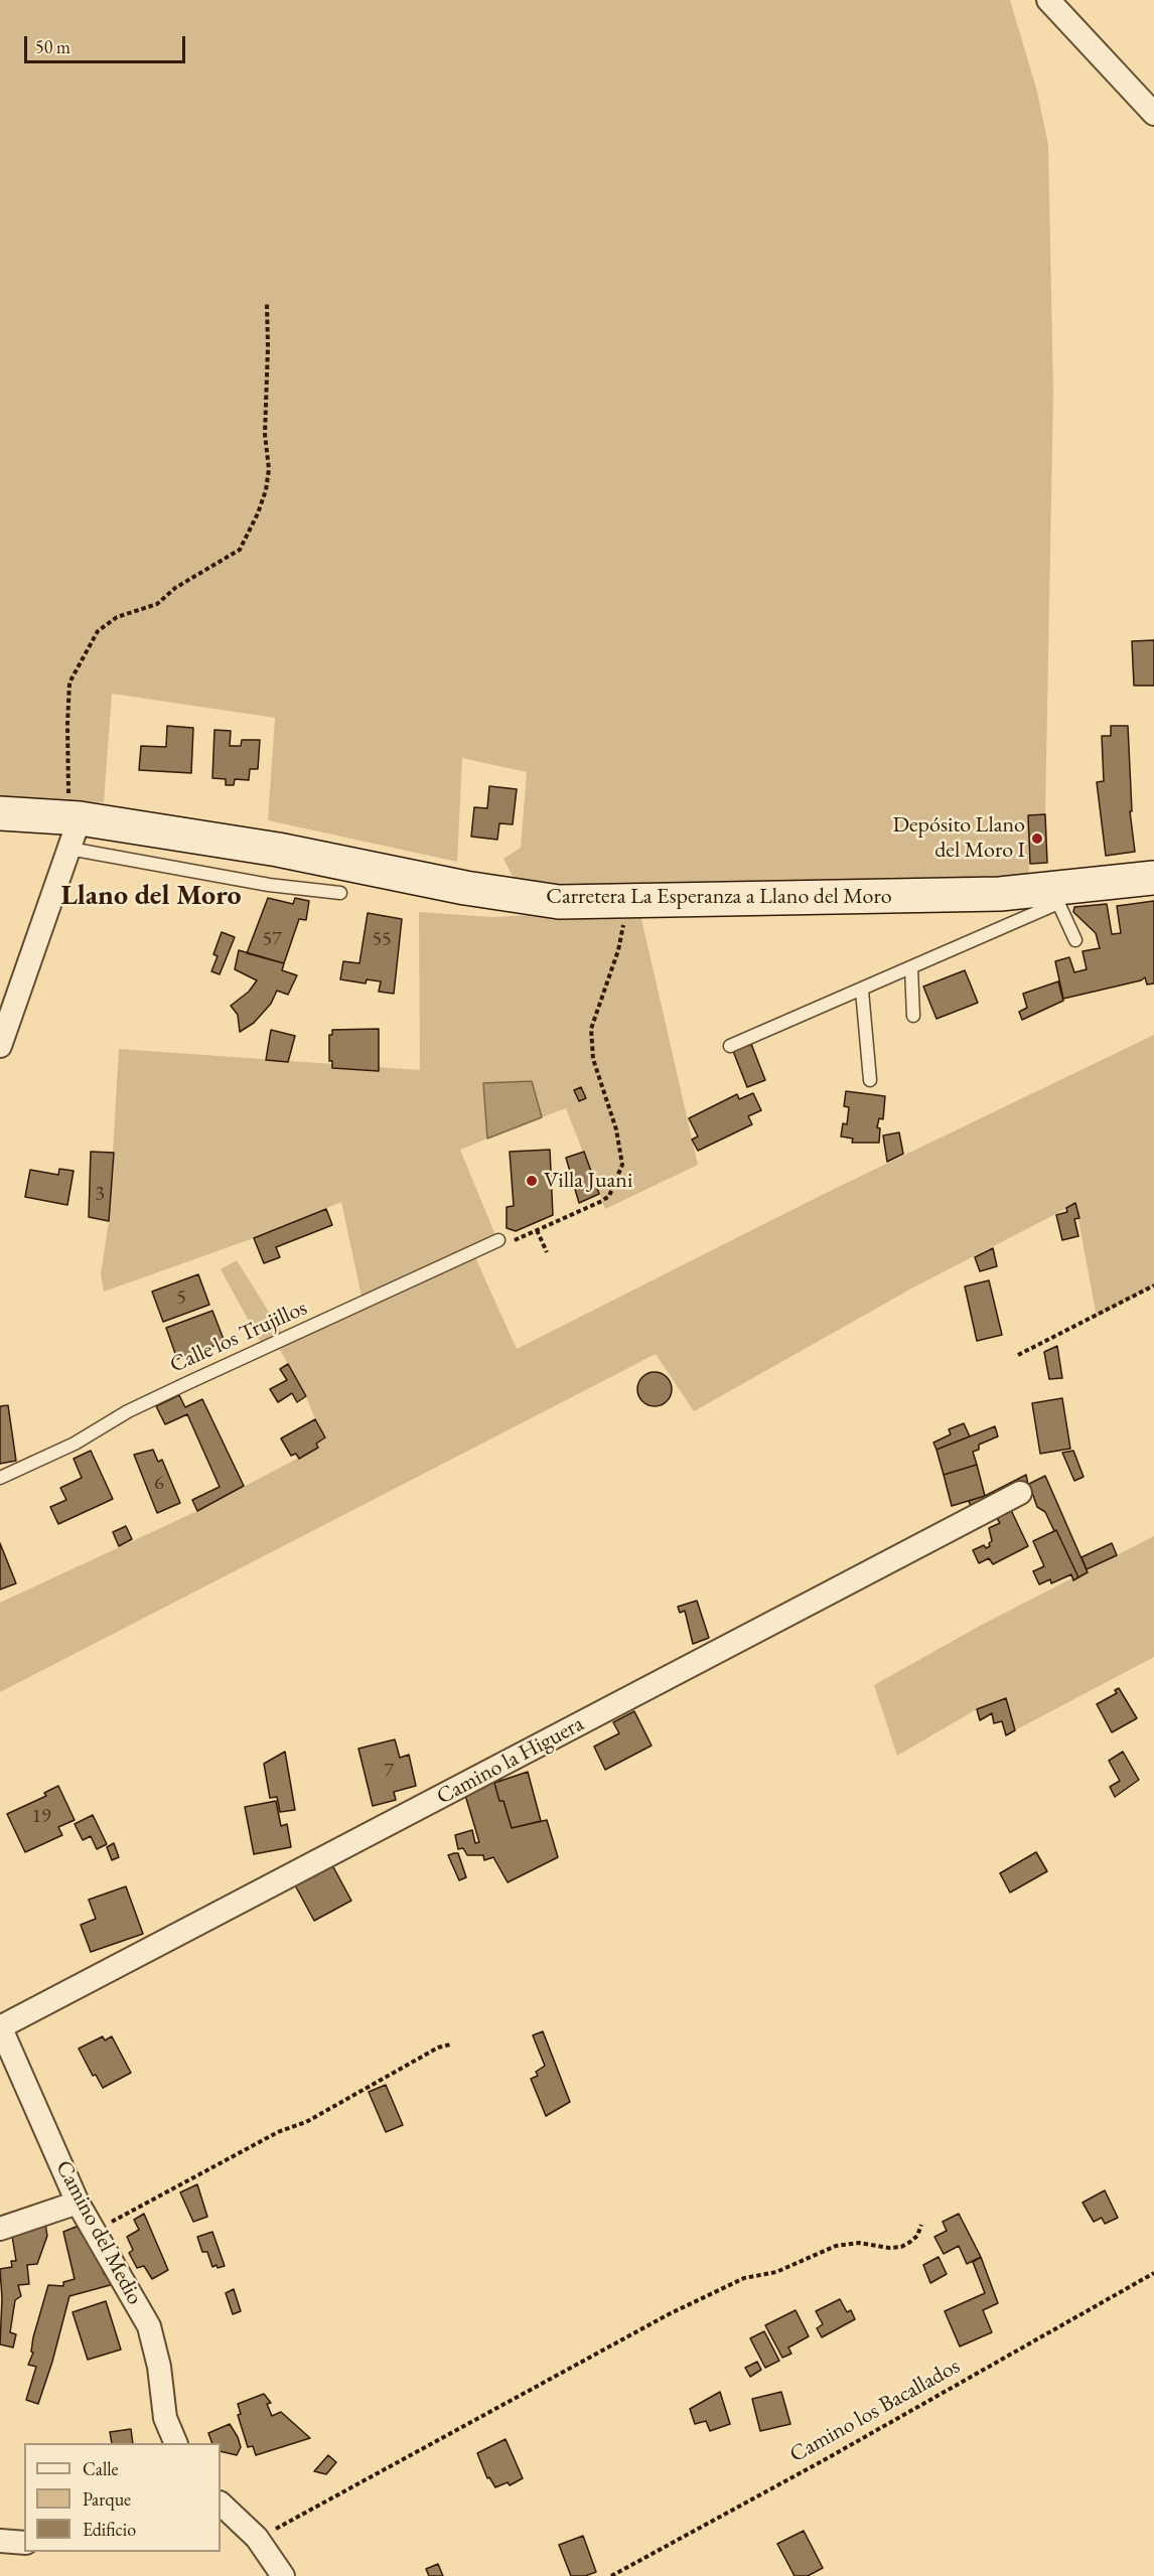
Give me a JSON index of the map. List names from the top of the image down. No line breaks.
{"streets":{"main road":["Carretera La Esperanza a Llano del Moro"],"street":["Camino la Higuera","Camino del Medio"],"lane":["Calle los Trujillos"],"path":["Camino los Bacallados"]},"crossings":[["Camino la Higuera","Camino del Medio"]],"districts":["Llano del Moro"],"places":["Depósito Llano del Moro I","Villa Juani"],"house_numbers":["57","55","3","5","6","7","19"],"legend":["Calle","Parque","Edificio"],"scale_bar":"50 m"}
